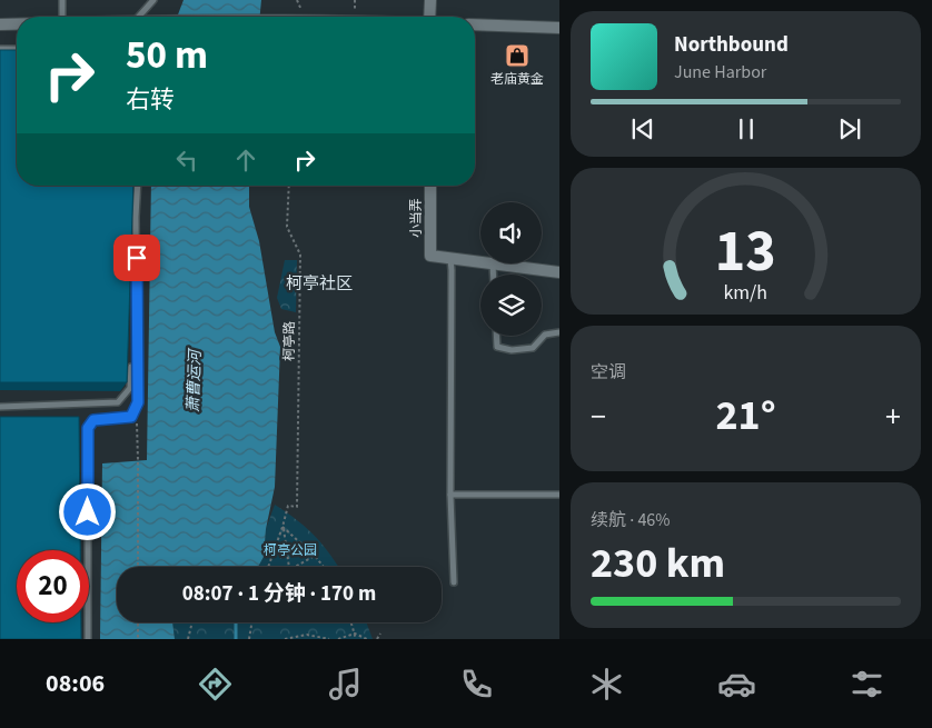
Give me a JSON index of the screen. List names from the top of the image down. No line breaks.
{"streets":{"street":["小当弄"],"path":["柯亭路"]},"districts":["柯亭社区"],"water":["萧曹运河"],"parks":["柯亭公园"],"places":{"shop":["老庙黄金"]},"page":{"turn":["50 m","右转"],"song":["Northbound","June Harbor"],"tile":["空调",["续航 · 46%","230 km"]],"heat":["−","21°","+"],"limit":"20","trip":"08:07 · 1 分钟 · 170 m","tabs":"08:06","gauge":["13","km/h"]}}
